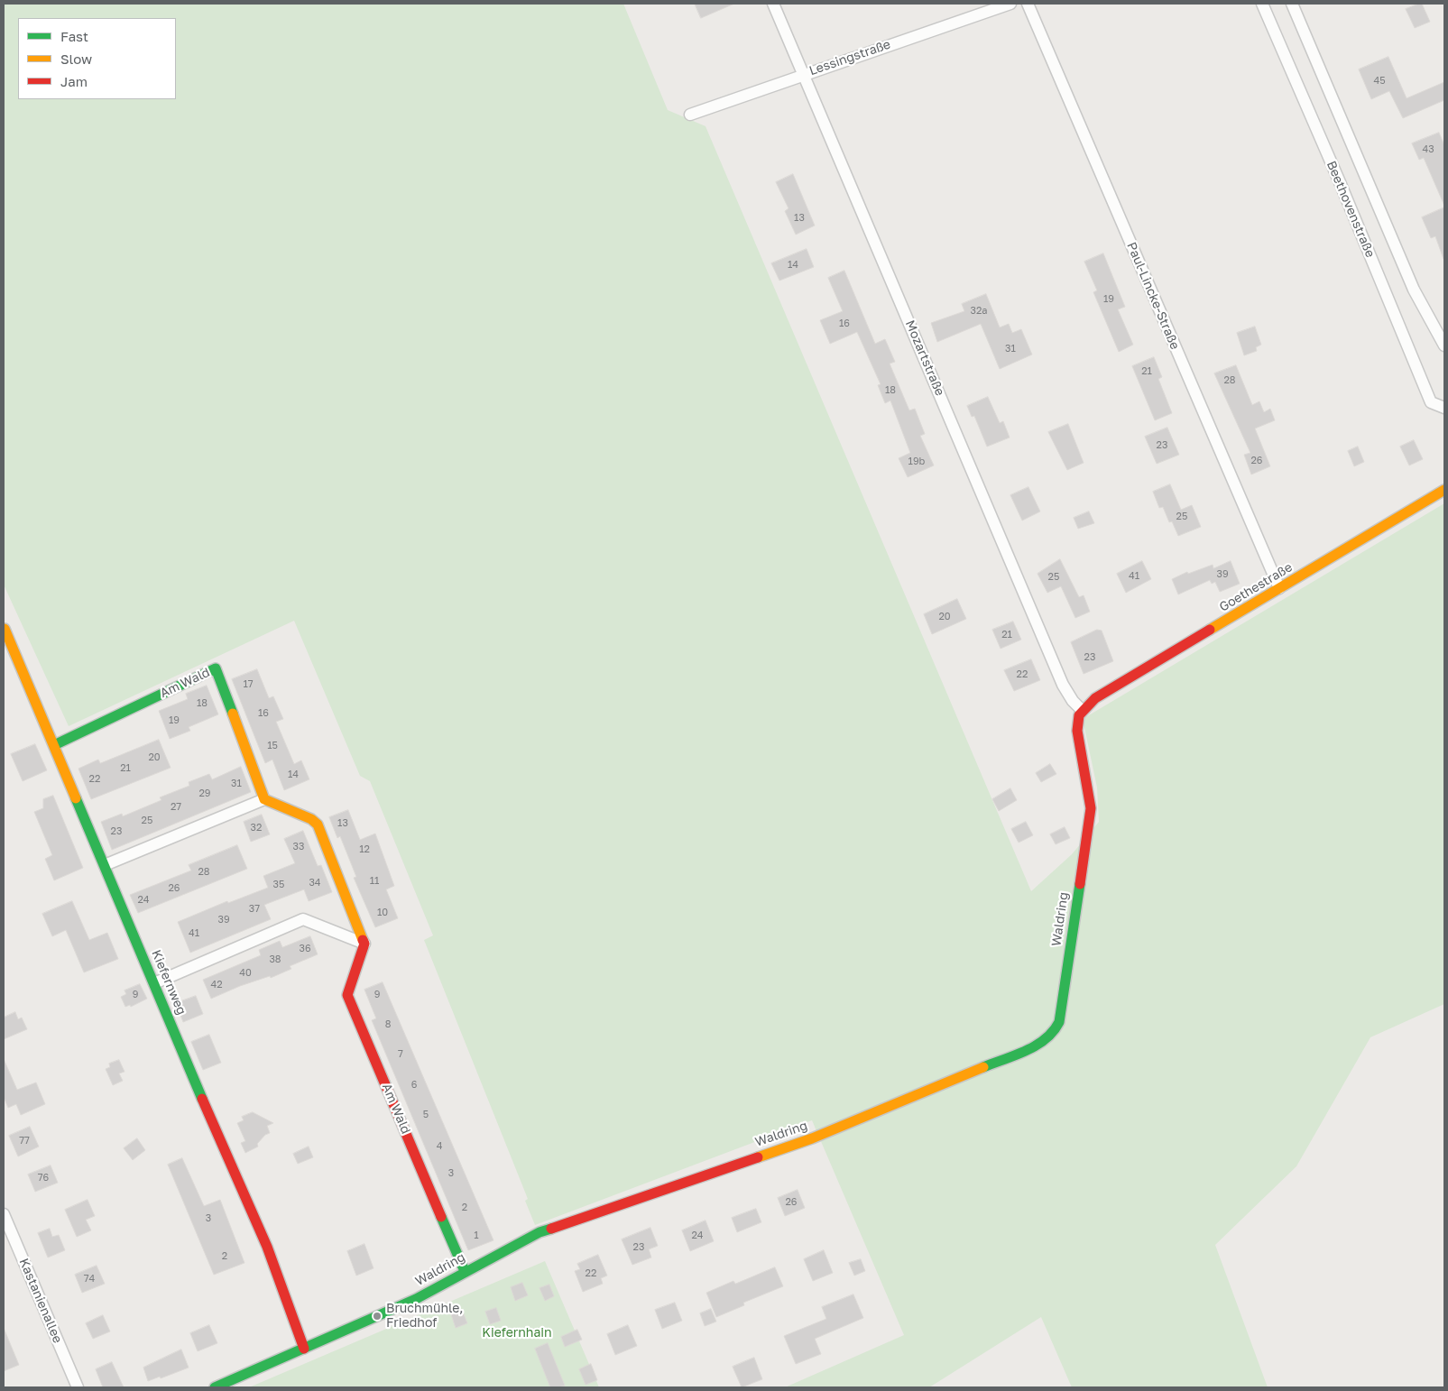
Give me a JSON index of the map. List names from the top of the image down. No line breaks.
{"streets":{"street":["Lessingstraße","Beethovenstraße","Paul-Lincke-Straße","Mozartstraße","Goethestraße","Am Wald","Waldring","Kiefernweg","Kastanienallee"]},"crossings":[["Lessingstraße","Mozartstraße"],["Paul-Lincke-Straße","Goethestraße"],["Mozartstraße","Goethestraße"],["Mozartstraße","Waldring"],["Goethestraße","Waldring"],["Am Wald","Waldring"],["Am Wald","Kiefernweg"],["Waldring","Kiefernweg"]],"parks":["Kiefernhain"],"places":["Bruchmühle, Friedhof"],"house_numbers":["45","43","13","14","19","32a","16","31","21","28","18","23","26","19b","25","39","41","25","20","21","23","22","17","18","16","19","15","20","21","14","22","31","29","27","25","13","32","23","33","12","28","11","34","35","26","24","37","10","39","41","36","38","40","42","9","9","8","7","6","5","77","4","3","76","26","2","3","1","24","23","2","22","74"],"legend":["Fast","Slow","Jam"]}
